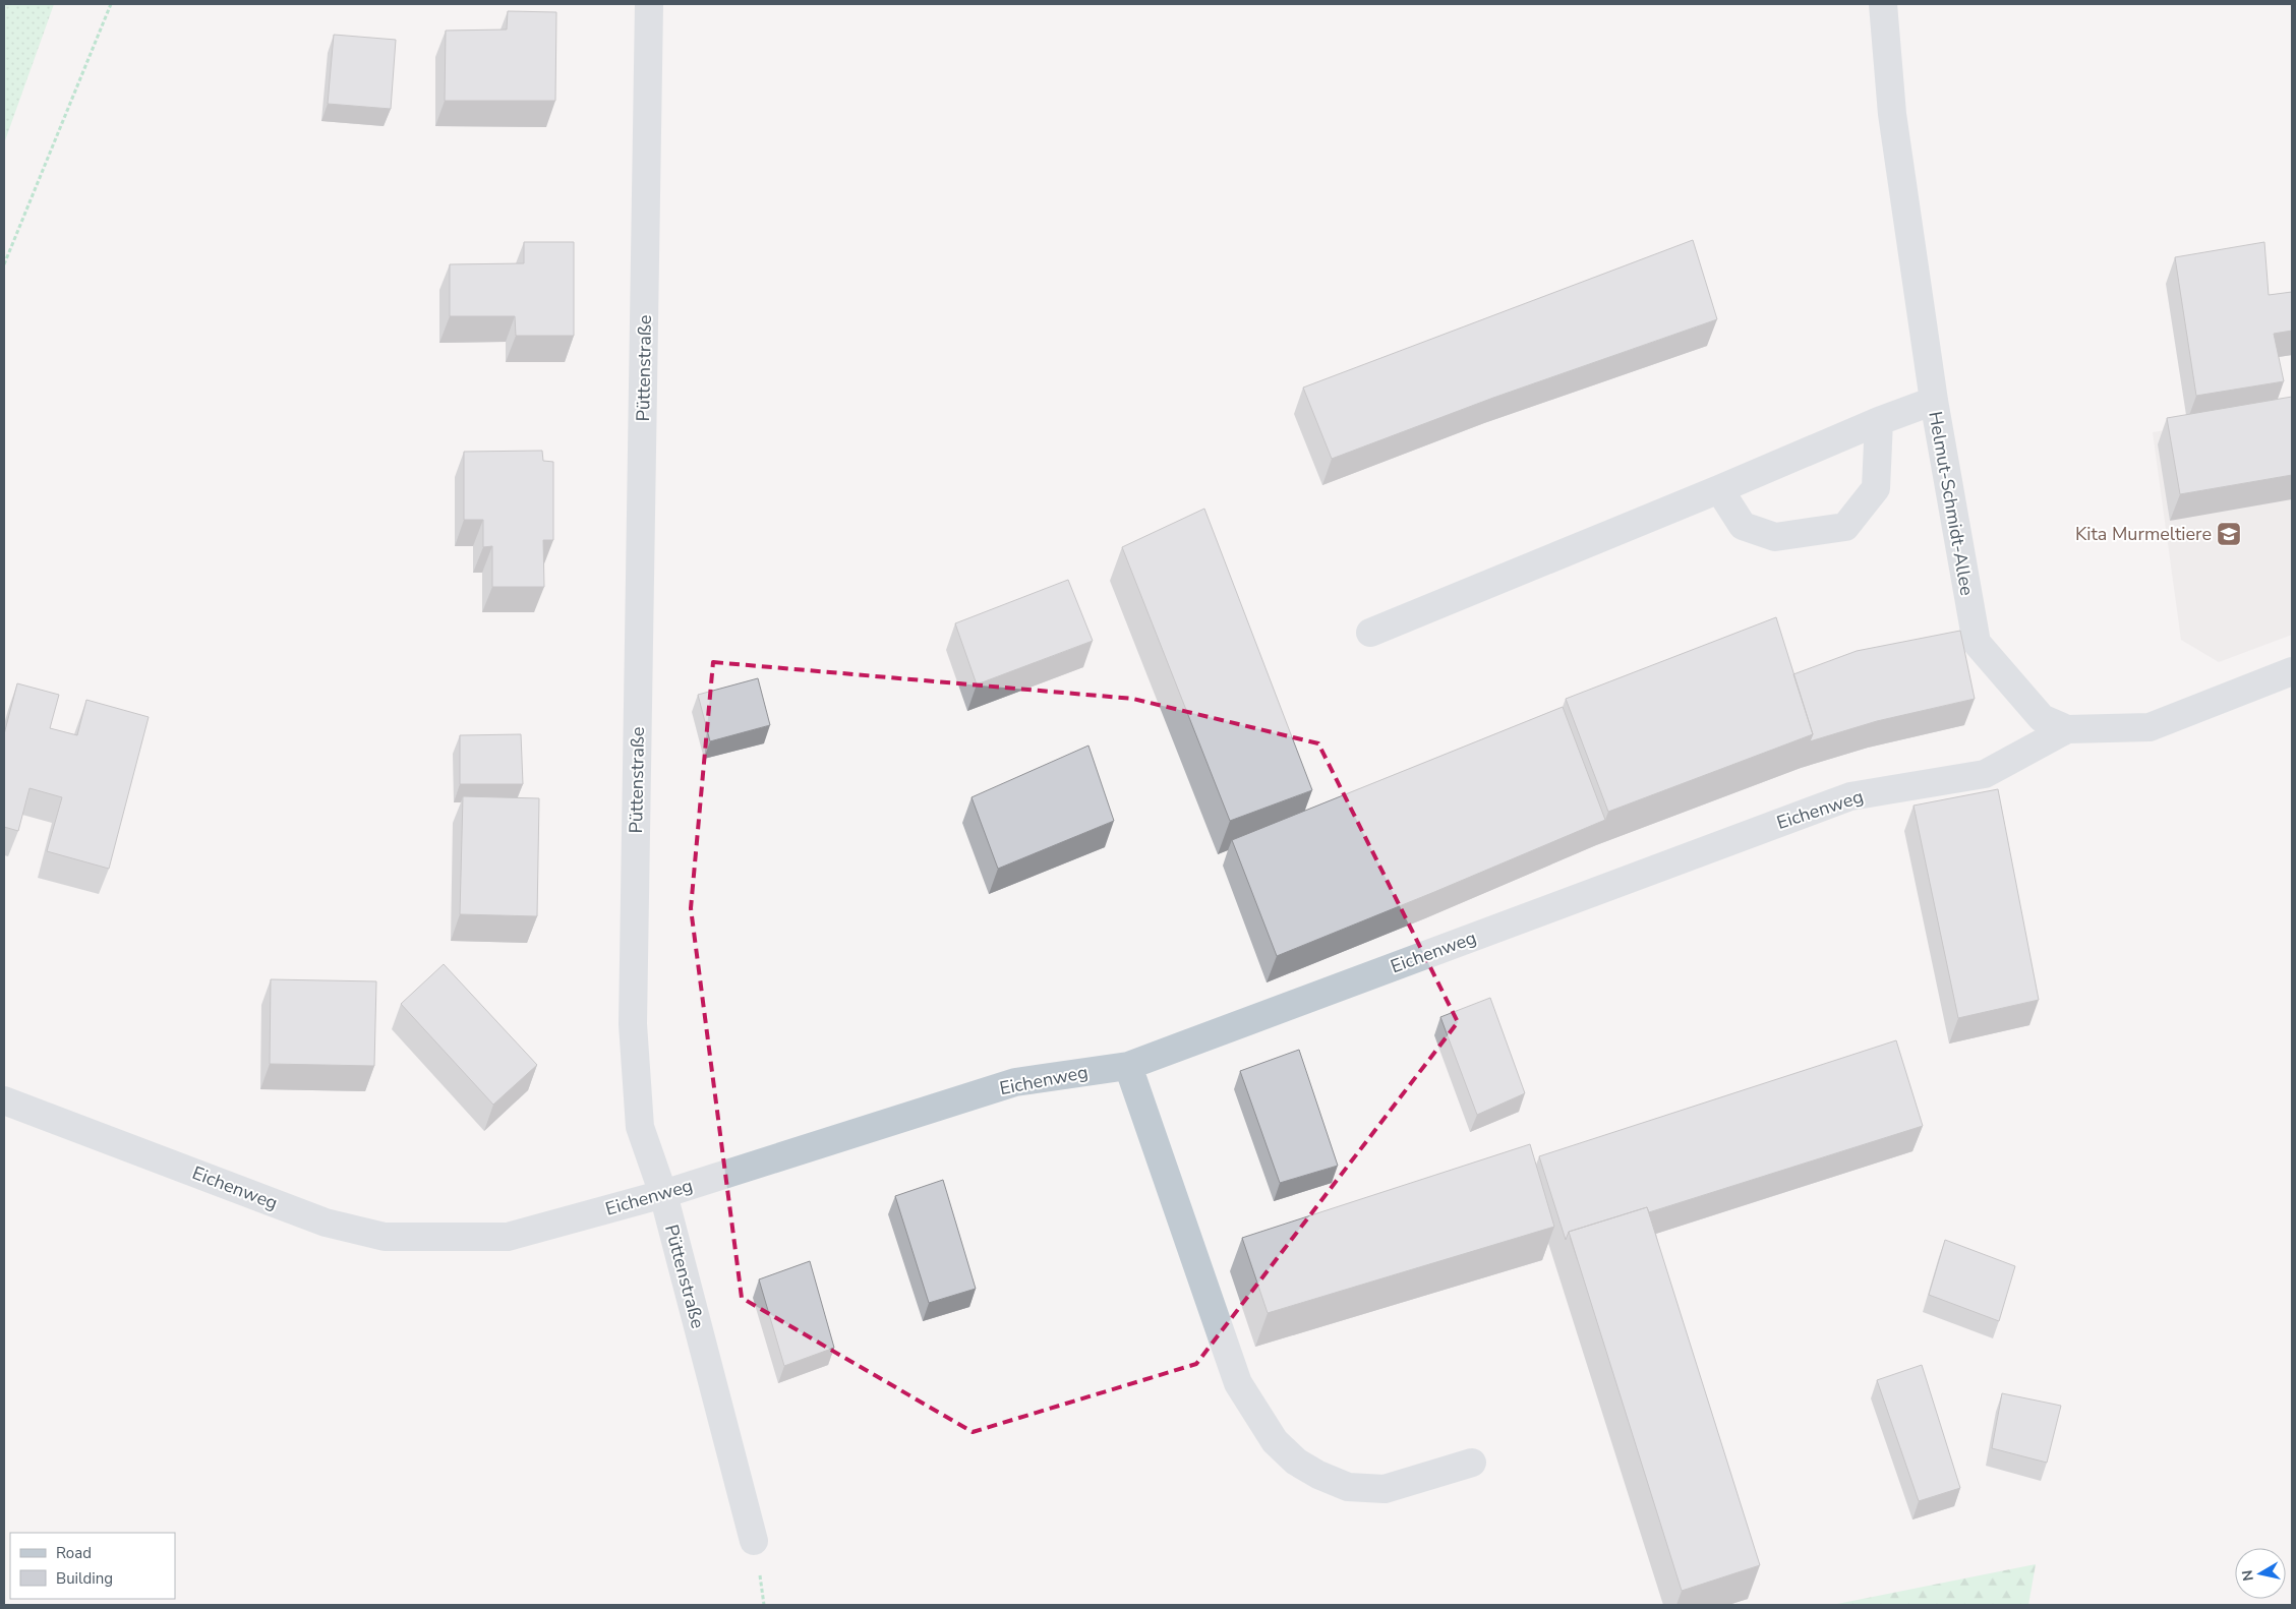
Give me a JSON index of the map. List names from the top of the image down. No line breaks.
{"streets":{"street":["Püttenstraße","Helmut-Schmidt-Allee","Eichenweg"]},"crossings":[["Püttenstraße","Eichenweg"],["Helmut-Schmidt-Allee","Eichenweg"]],"places":{"school or university":["Kita Murmeltiere"]},"legend":["Road","Building"],"north":"left"}
